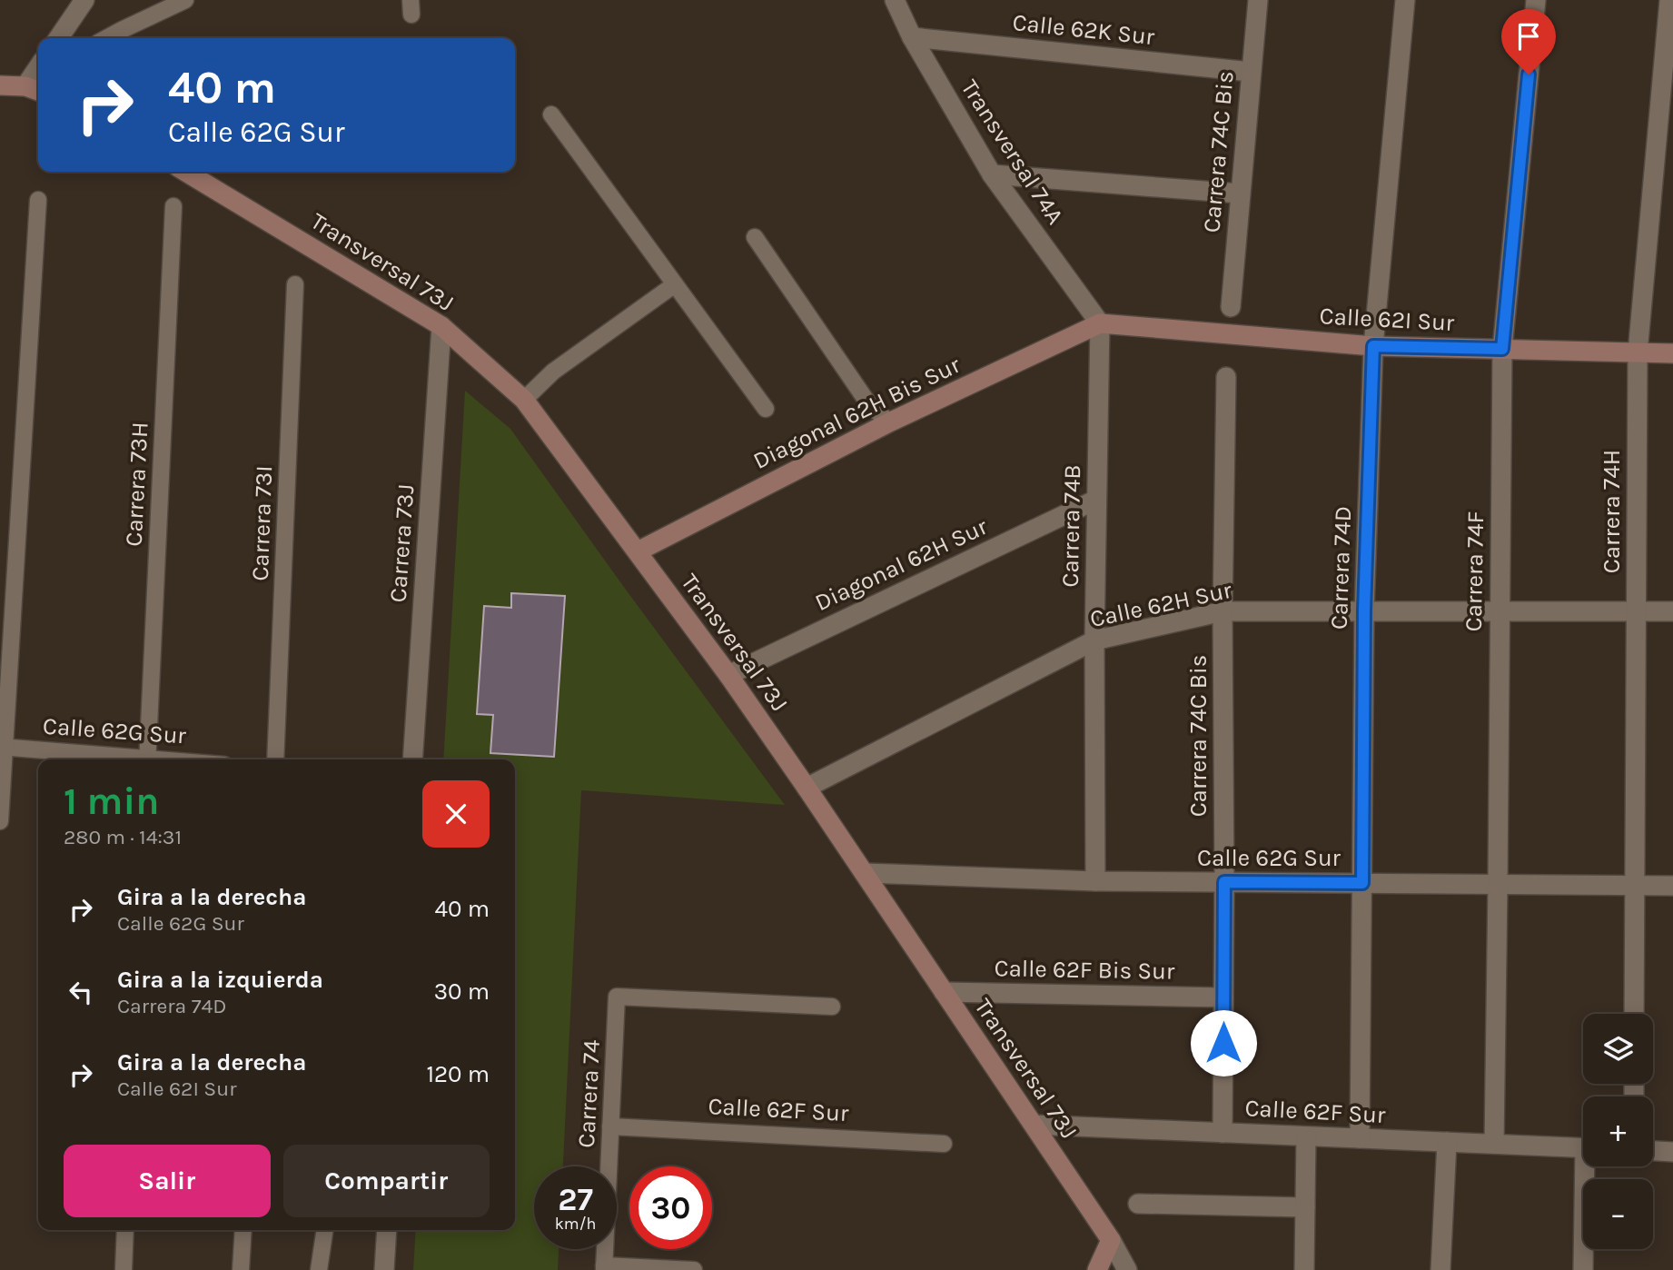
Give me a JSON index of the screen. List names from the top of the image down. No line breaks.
{"streets":{"street":["Calle 62K Sur","Transversal 74A","Carrera 74C Bis","Transversal 73J","Calle 62I Sur","Diagonal 62H Bis Sur","Carrera 74H","Carrera 74B","Carrera 73J","Diagonal 62H Sur","Carrera 74D","Carrera 74F","Calle 62H Sur","Calle 62G Sur","Calle 62F Bis Sur","Calle 62F Sur"],"lane":["Carrera 73H","Carrera 73I","Carrera 74"]},"crossings":[["Calle 62K Sur","Transversal 74A"],["Calle 62K Sur","Carrera 74C Bis"],["Transversal 74A","Calle 62I Sur"],["Transversal 74A","Diagonal 62H Bis Sur"],["Transversal 74A","Carrera 74B"],["Carrera 74C Bis","Calle 62H Sur"],["Carrera 74C Bis","Calle 62G Sur"],["Carrera 74C Bis","Calle 62F Bis Sur"],["Carrera 74C Bis","Calle 62F Sur"],["Transversal 73J","Diagonal 62H Bis Sur"],["Transversal 73J","Carrera 73J"],["Transversal 73J","Diagonal 62H Sur"],["Transversal 73J","Calle 62H Sur"],["Transversal 73J","Calle 62G Sur"],["Transversal 73J","Calle 62F Bis Sur"],["Transversal 73J","Calle 62F Sur"],["Calle 62I Sur","Diagonal 62H Bis Sur"],["Calle 62I Sur","Carrera 74H"],["Calle 62I Sur","Carrera 74B"],["Calle 62I Sur","Carrera 74D"],["Calle 62I Sur","Carrera 74F"],["Diagonal 62H Bis Sur","Carrera 74B"],["Carrera 74H","Calle 62H Sur"],["Carrera 74H","Calle 62G Sur"],["Carrera 74B","Diagonal 62H Sur"],["Carrera 74B","Calle 62H Sur"],["Carrera 74B","Calle 62G Sur"],["Carrera 74D","Calle 62H Sur"],["Carrera 74D","Calle 62G Sur"],["Carrera 74D","Calle 62F Sur"],["Carrera 74F","Calle 62H Sur"],["Carrera 74F","Calle 62G Sur"],["Carrera 74F","Calle 62F Sur"],["Carrera 74","Calle 62F Sur"]],"page":{"turn":["40 m","Calle 62G Sur"],"heading":["1 min","280 m · 14:31"],"list":[{"name":"Gira a la derecha","note":"Calle 62G Sur","value":"40 m"},{"name":"Gira a la izquierda","note":"Carrera 74D","value":"30 m"},{"name":"Gira a la derecha","note":"Calle 62I Sur","value":"120 m"}],"map_buttons":["+","−"],"buttons":["Salir","Compartir"],"speed":"27 km/h","limit":"30"}}
